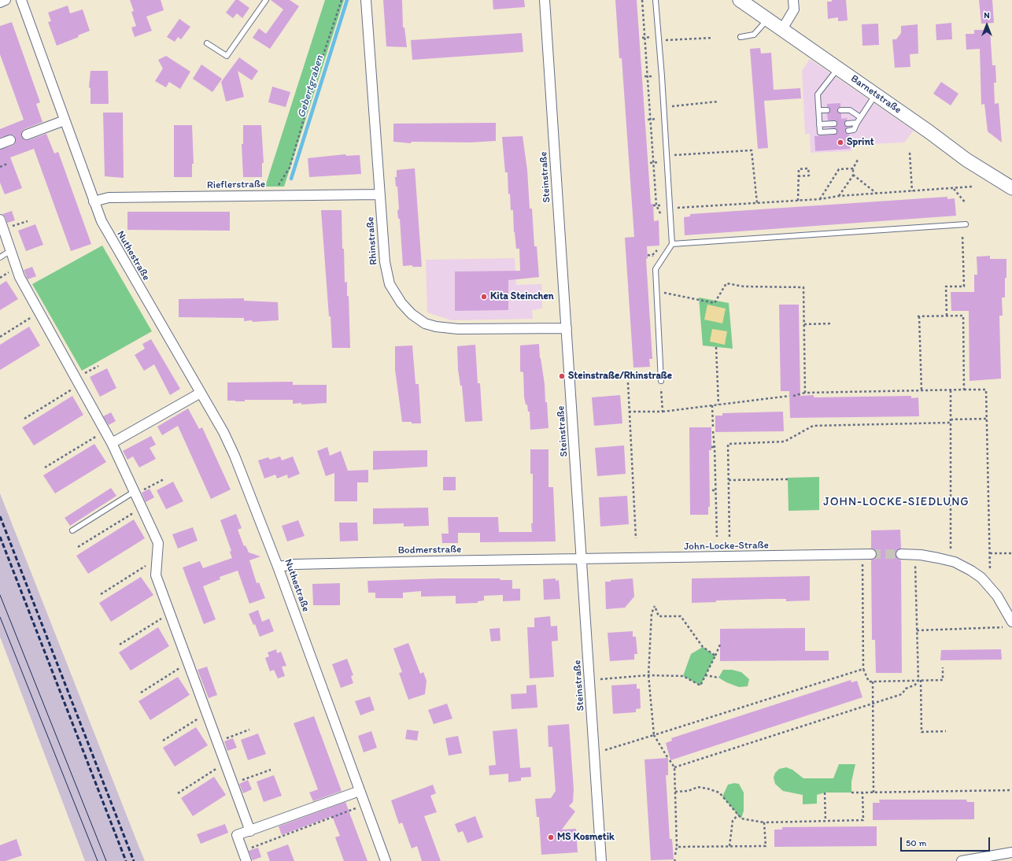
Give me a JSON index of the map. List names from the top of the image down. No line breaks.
{"streets":{"street":["Barnetstraße","Steinstraße","Rieflerstraße","Rhinstraße","Nuthestraße","John-Locke-Straße","Bodmerstraße"]},"crossings":[["Steinstraße","Rhinstraße"],["Steinstraße","John-Locke-Straße"],["Steinstraße","Bodmerstraße"],["Rieflerstraße","Rhinstraße"],["Rieflerstraße","Nuthestraße"],["Nuthestraße","Bodmerstraße"],["John-Locke-Straße","Bodmerstraße"]],"districts":["JOHN-LOCKE-SIEDLUNG"],"water":["Gebertgraben"],"places":["Sprint","Kita Steinchen","Steinstraße/Rhinstraße","MS Kosmetik"],"scale_bar":"50 m","north":"top"}
